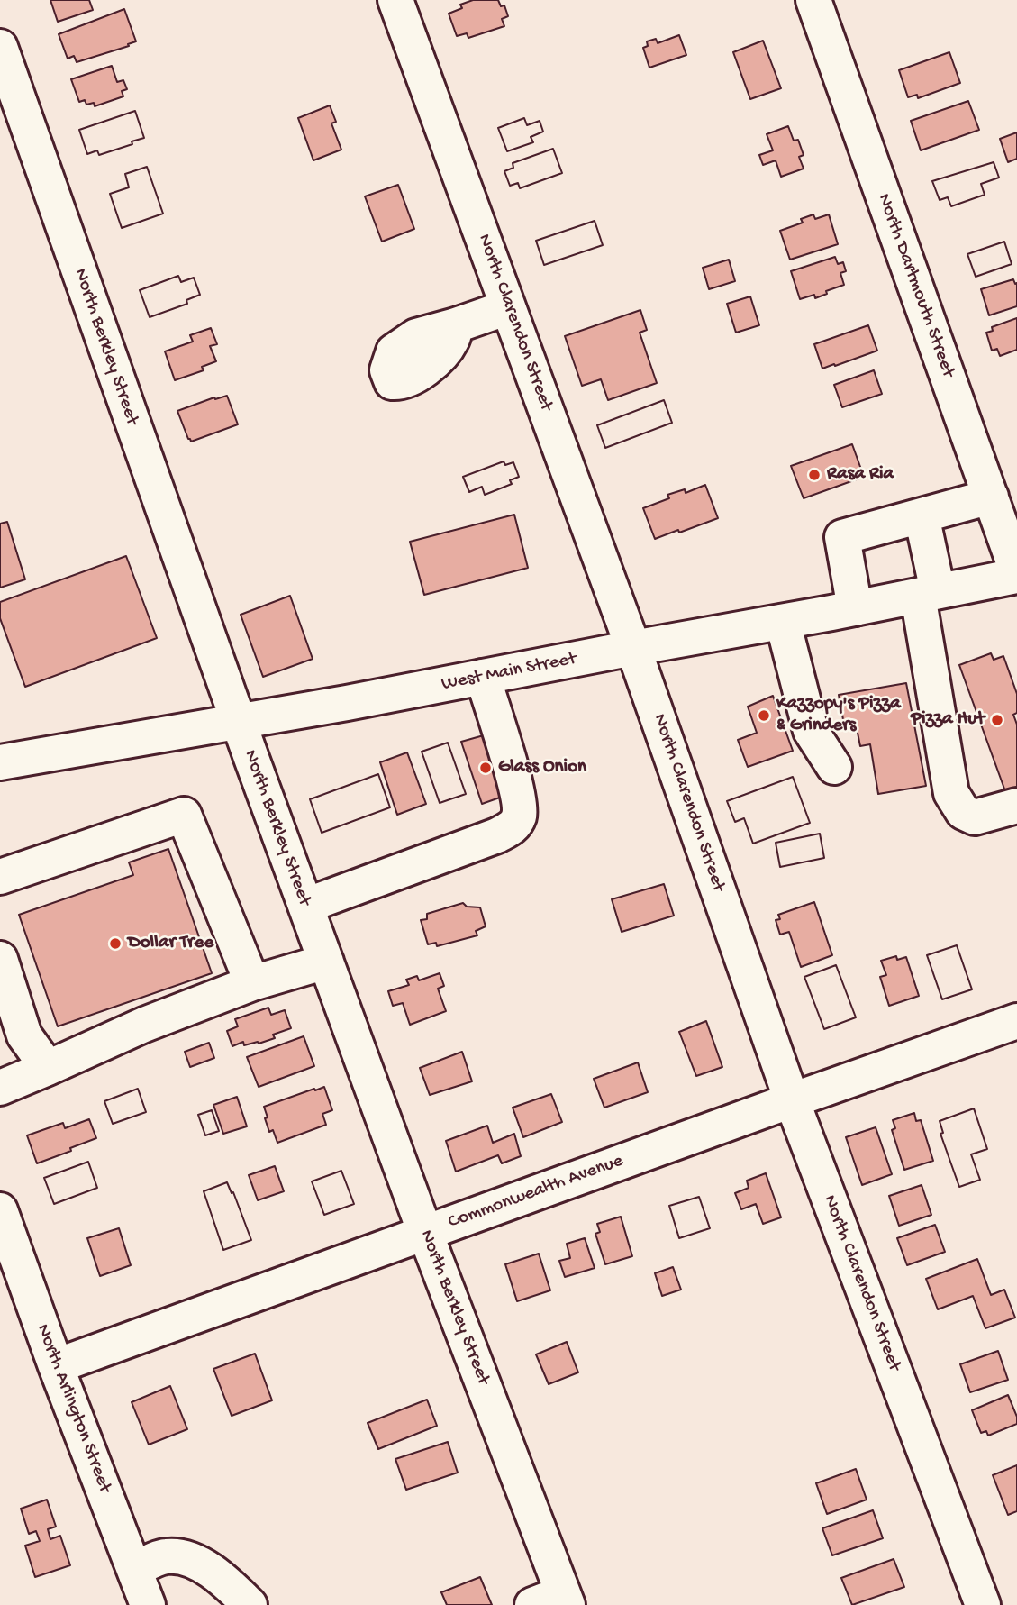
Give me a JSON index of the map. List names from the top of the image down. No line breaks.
{"streets":{"street":["North Dartmouth Street","North Clarendon Street","North Berkley Street","West Main Street","Commonwealth Avenue","North Arlington Street"]},"crossings":[["North Clarendon Street","West Main Street"],["North Clarendon Street","Commonwealth Avenue"],["North Berkley Street","West Main Street"],["North Berkley Street","Commonwealth Avenue"],["Commonwealth Avenue","North Arlington Street"]],"places":["Rasa Ria","Kazzopy's Pizza & Grinders","Pizza Hut","Glass Onion","Dollar Tree"]}
